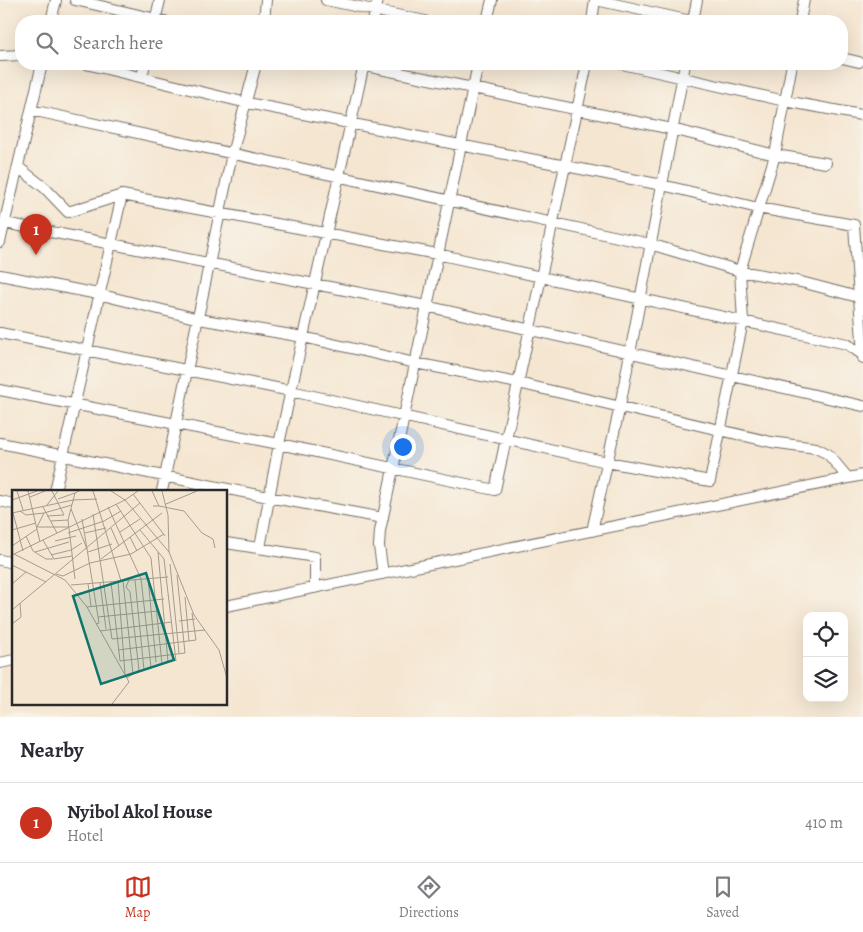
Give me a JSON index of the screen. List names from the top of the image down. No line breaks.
{"page":{"search":"Search here","pins":"1","heading":"Nearby","list":[{"mark":"1","name":"Nyibol Akol House","note":"Hotel","value":"410 m"}],"nav":["Map","Directions","Saved"]}}
